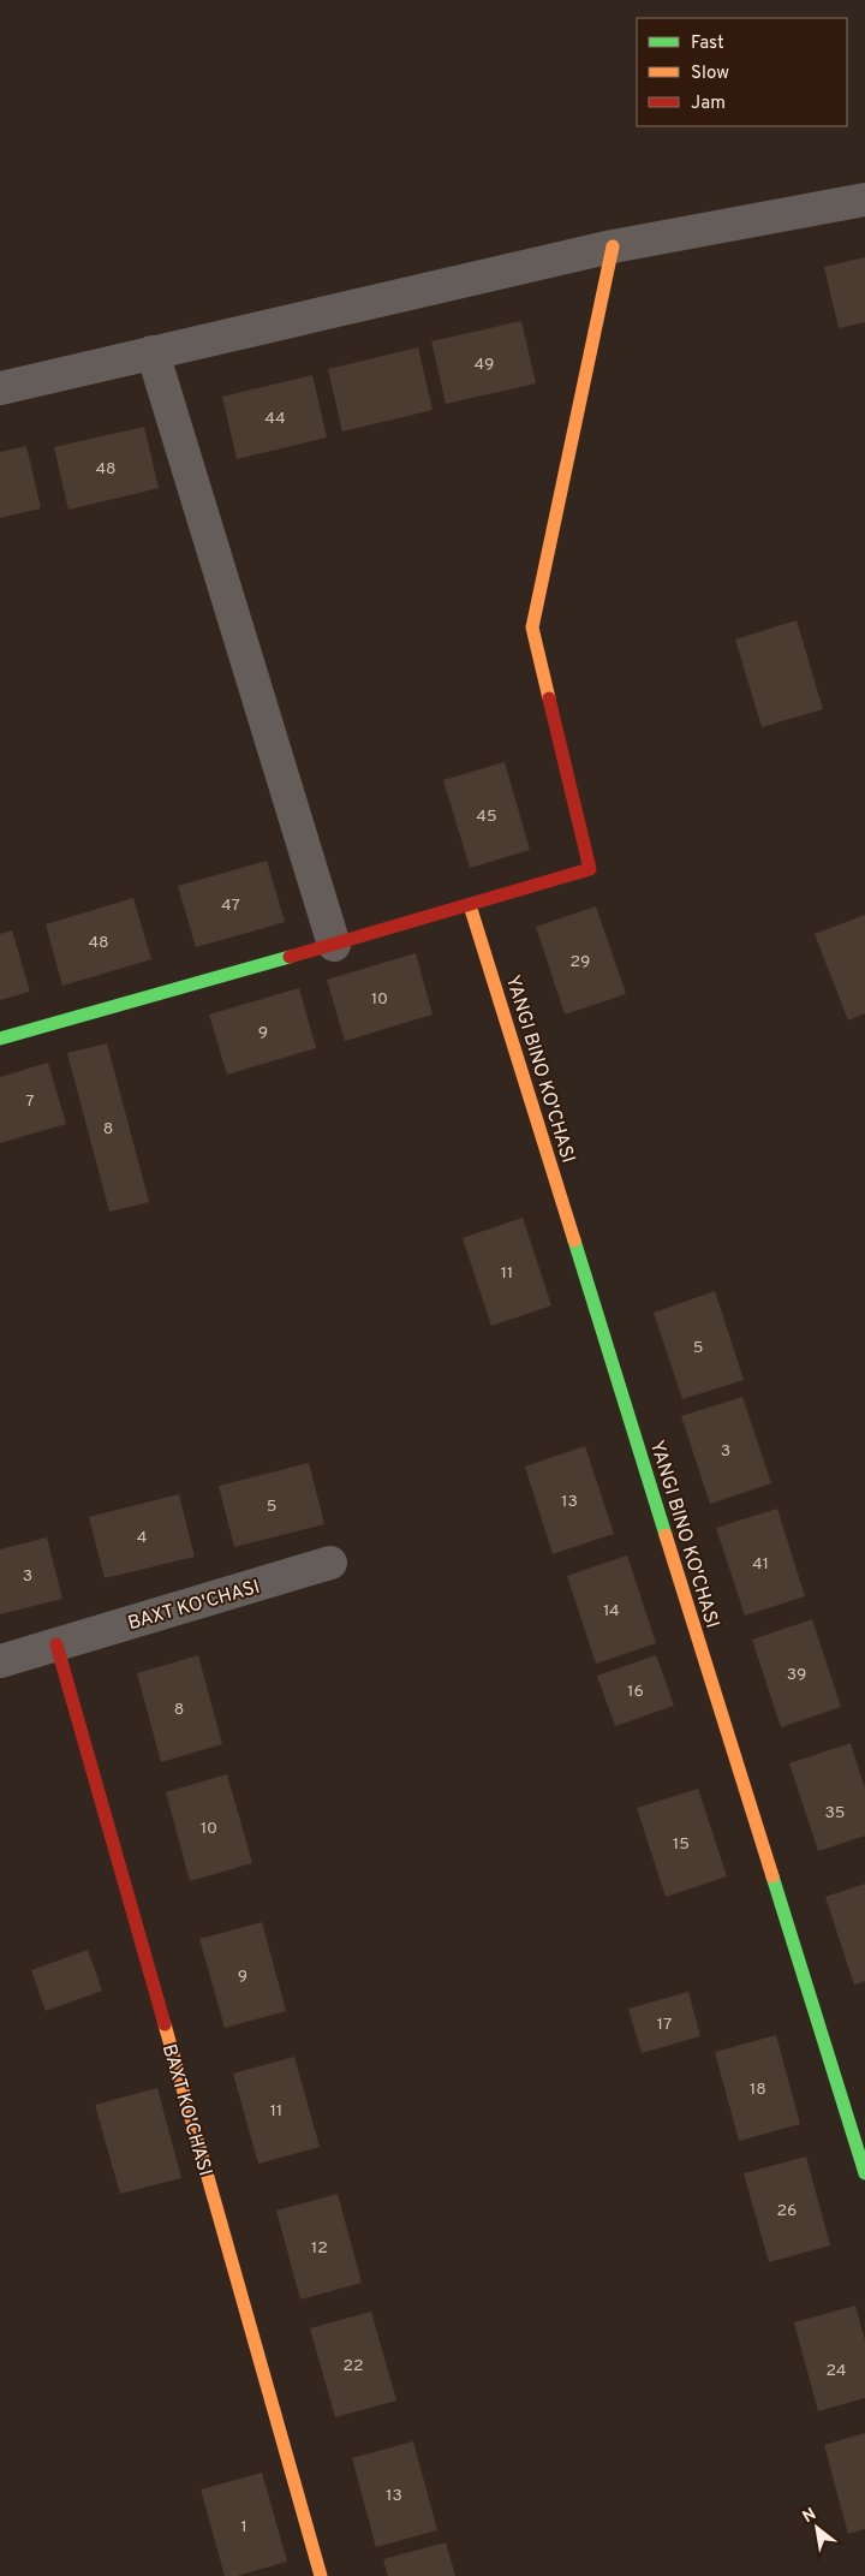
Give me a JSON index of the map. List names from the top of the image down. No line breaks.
{"streets":{"street":["YANGI BINO KO'CHASI","BAXT KO'CHASI"]},"house_numbers":["49","44","48","45","47","48","29","10","9","7","8","11","5","3","13","5","4","41","3","14","39","16","8","35","10","15","9","17","18","11","26","12","22","24","13","1"],"legend":["Fast","Slow","Jam"],"north":"top left"}
